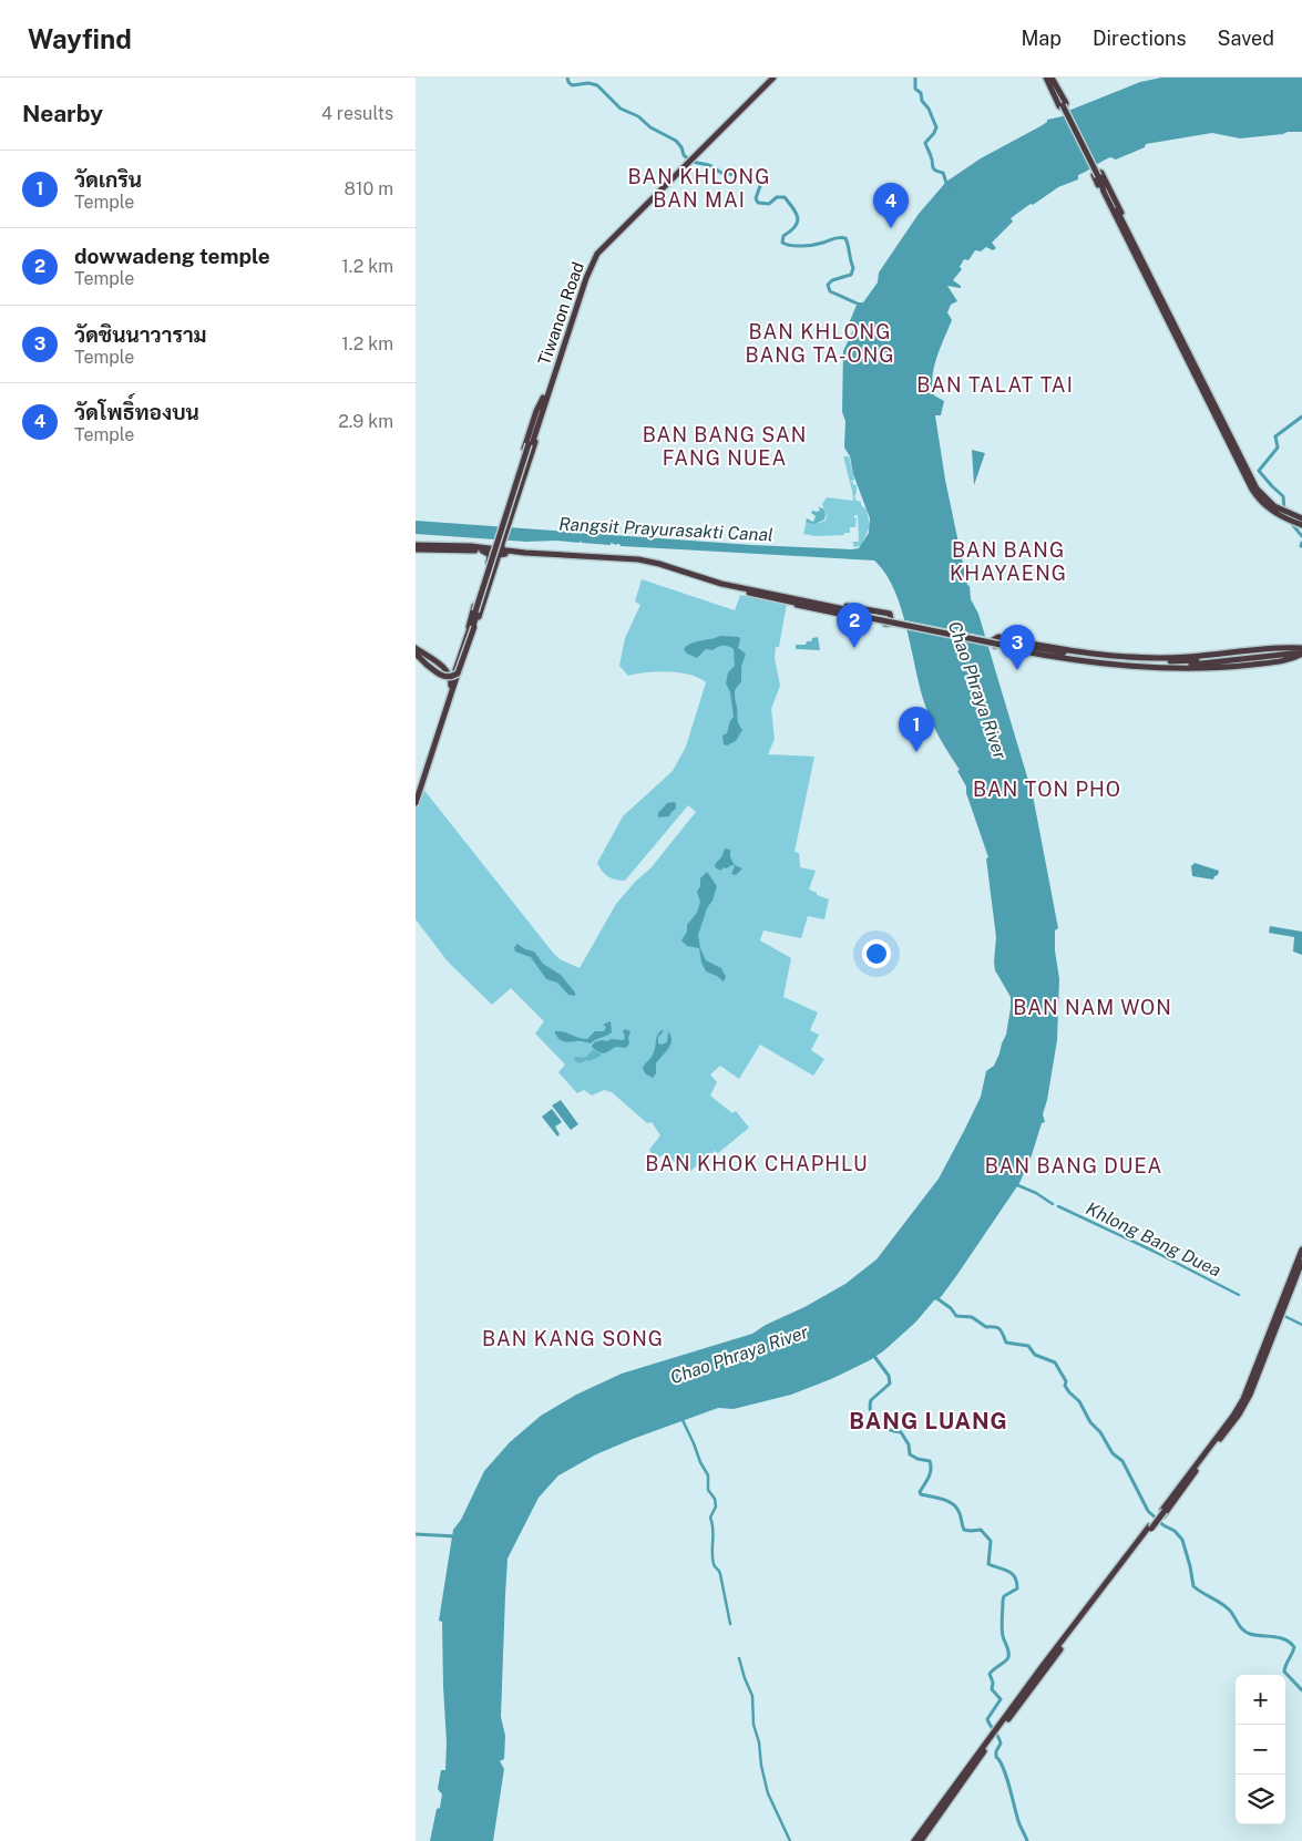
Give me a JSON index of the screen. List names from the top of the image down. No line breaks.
{"streets":{"main road":["Tiwanon Road"]},"districts":["BAN KHLONG BAN MAI","BAN KHLONG BANG TA-ONG","BAN TALAT TAI","BAN BANG SAN FANG NUEA","BAN BANG KHAYAENG","BAN TON PHO","BAN NAM WON","BAN KHOK CHAPHLU","BAN BANG DUEA","BAN KANG SONG","BANG LUANG"],"water":["Rangsit Prayurasakti Canal","Chao Phraya River","Khlong Bang Duea"],"page":{"header":"Wayfind","nav":["Map","Directions","Saved"],"heading":["Nearby","4 results"],"list":[{"mark":"1","name":"วัดเกริน","note":"Temple","value":"810 m"},{"mark":"2","name":"dowwadeng temple","note":"Temple","value":"1.2 km"},{"mark":"3","name":"วัดชินนาวาราม","note":"Temple","value":"1.2 km"},{"mark":"4","name":"วัดโพธิ์ทองบน","note":"Temple","value":"2.9 km"}],"pins":["4","2","3","1"],"map_buttons":["+","−"]}}
